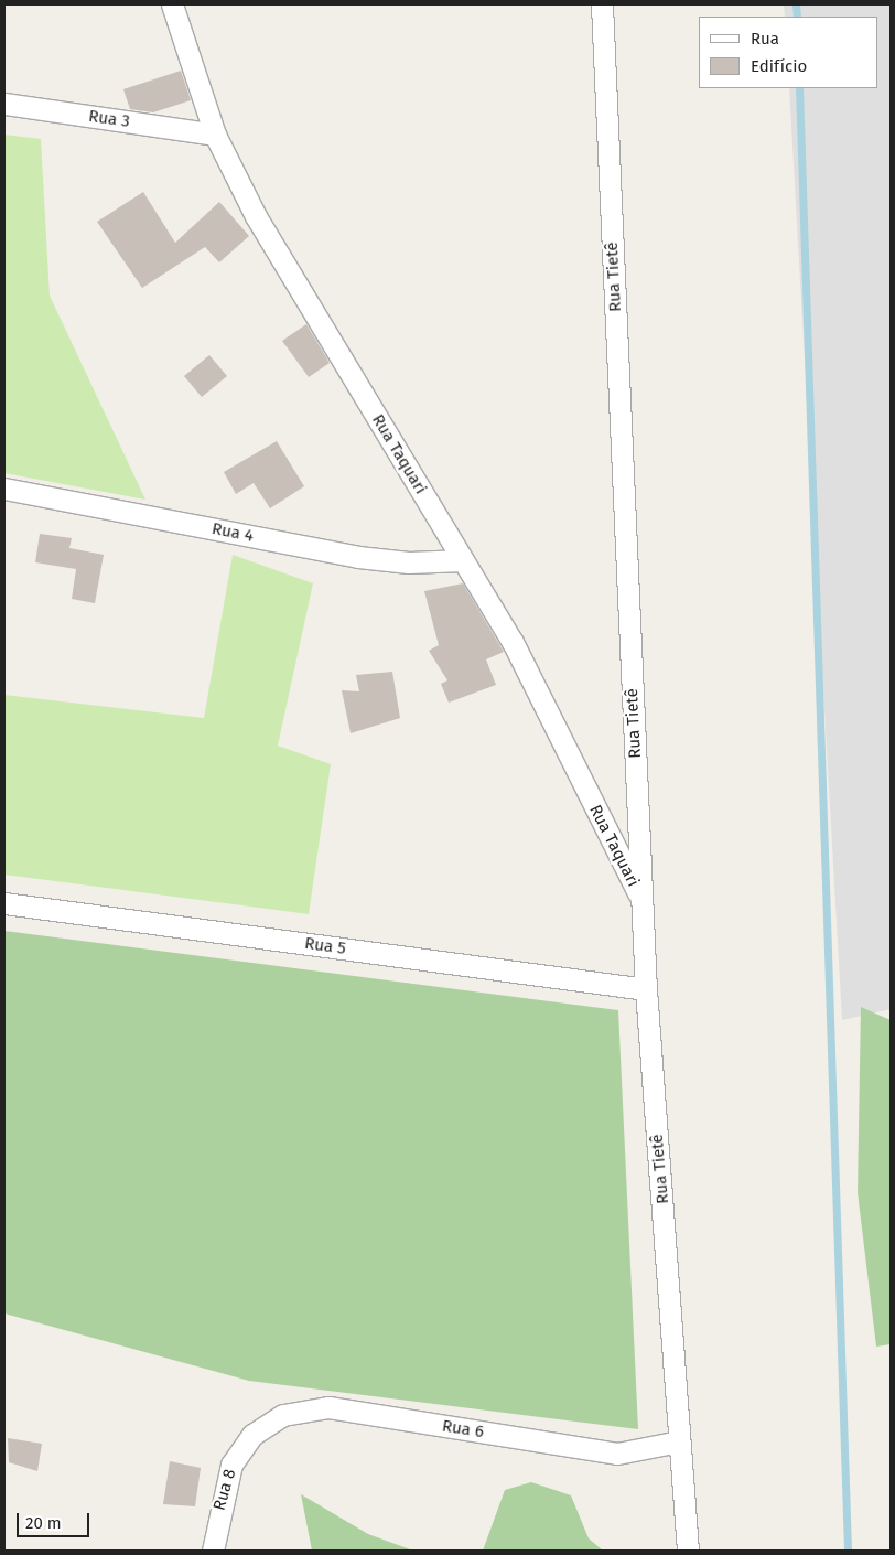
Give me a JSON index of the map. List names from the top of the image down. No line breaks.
{"streets":{"street":["Rua 3","Rua Tietê","Rua Taquari","Rua 4","Rua 5","Rua 6","Rua 8"]},"crossings":[["Rua 3","Rua Taquari"],["Rua Tietê","Rua Taquari"],["Rua Tietê","Rua 5"],["Rua Tietê","Rua 6"],["Rua Taquari","Rua 4"],["Rua 6","Rua 8"]],"legend":["Rua","Edifício"],"scale_bar":"20 m"}
